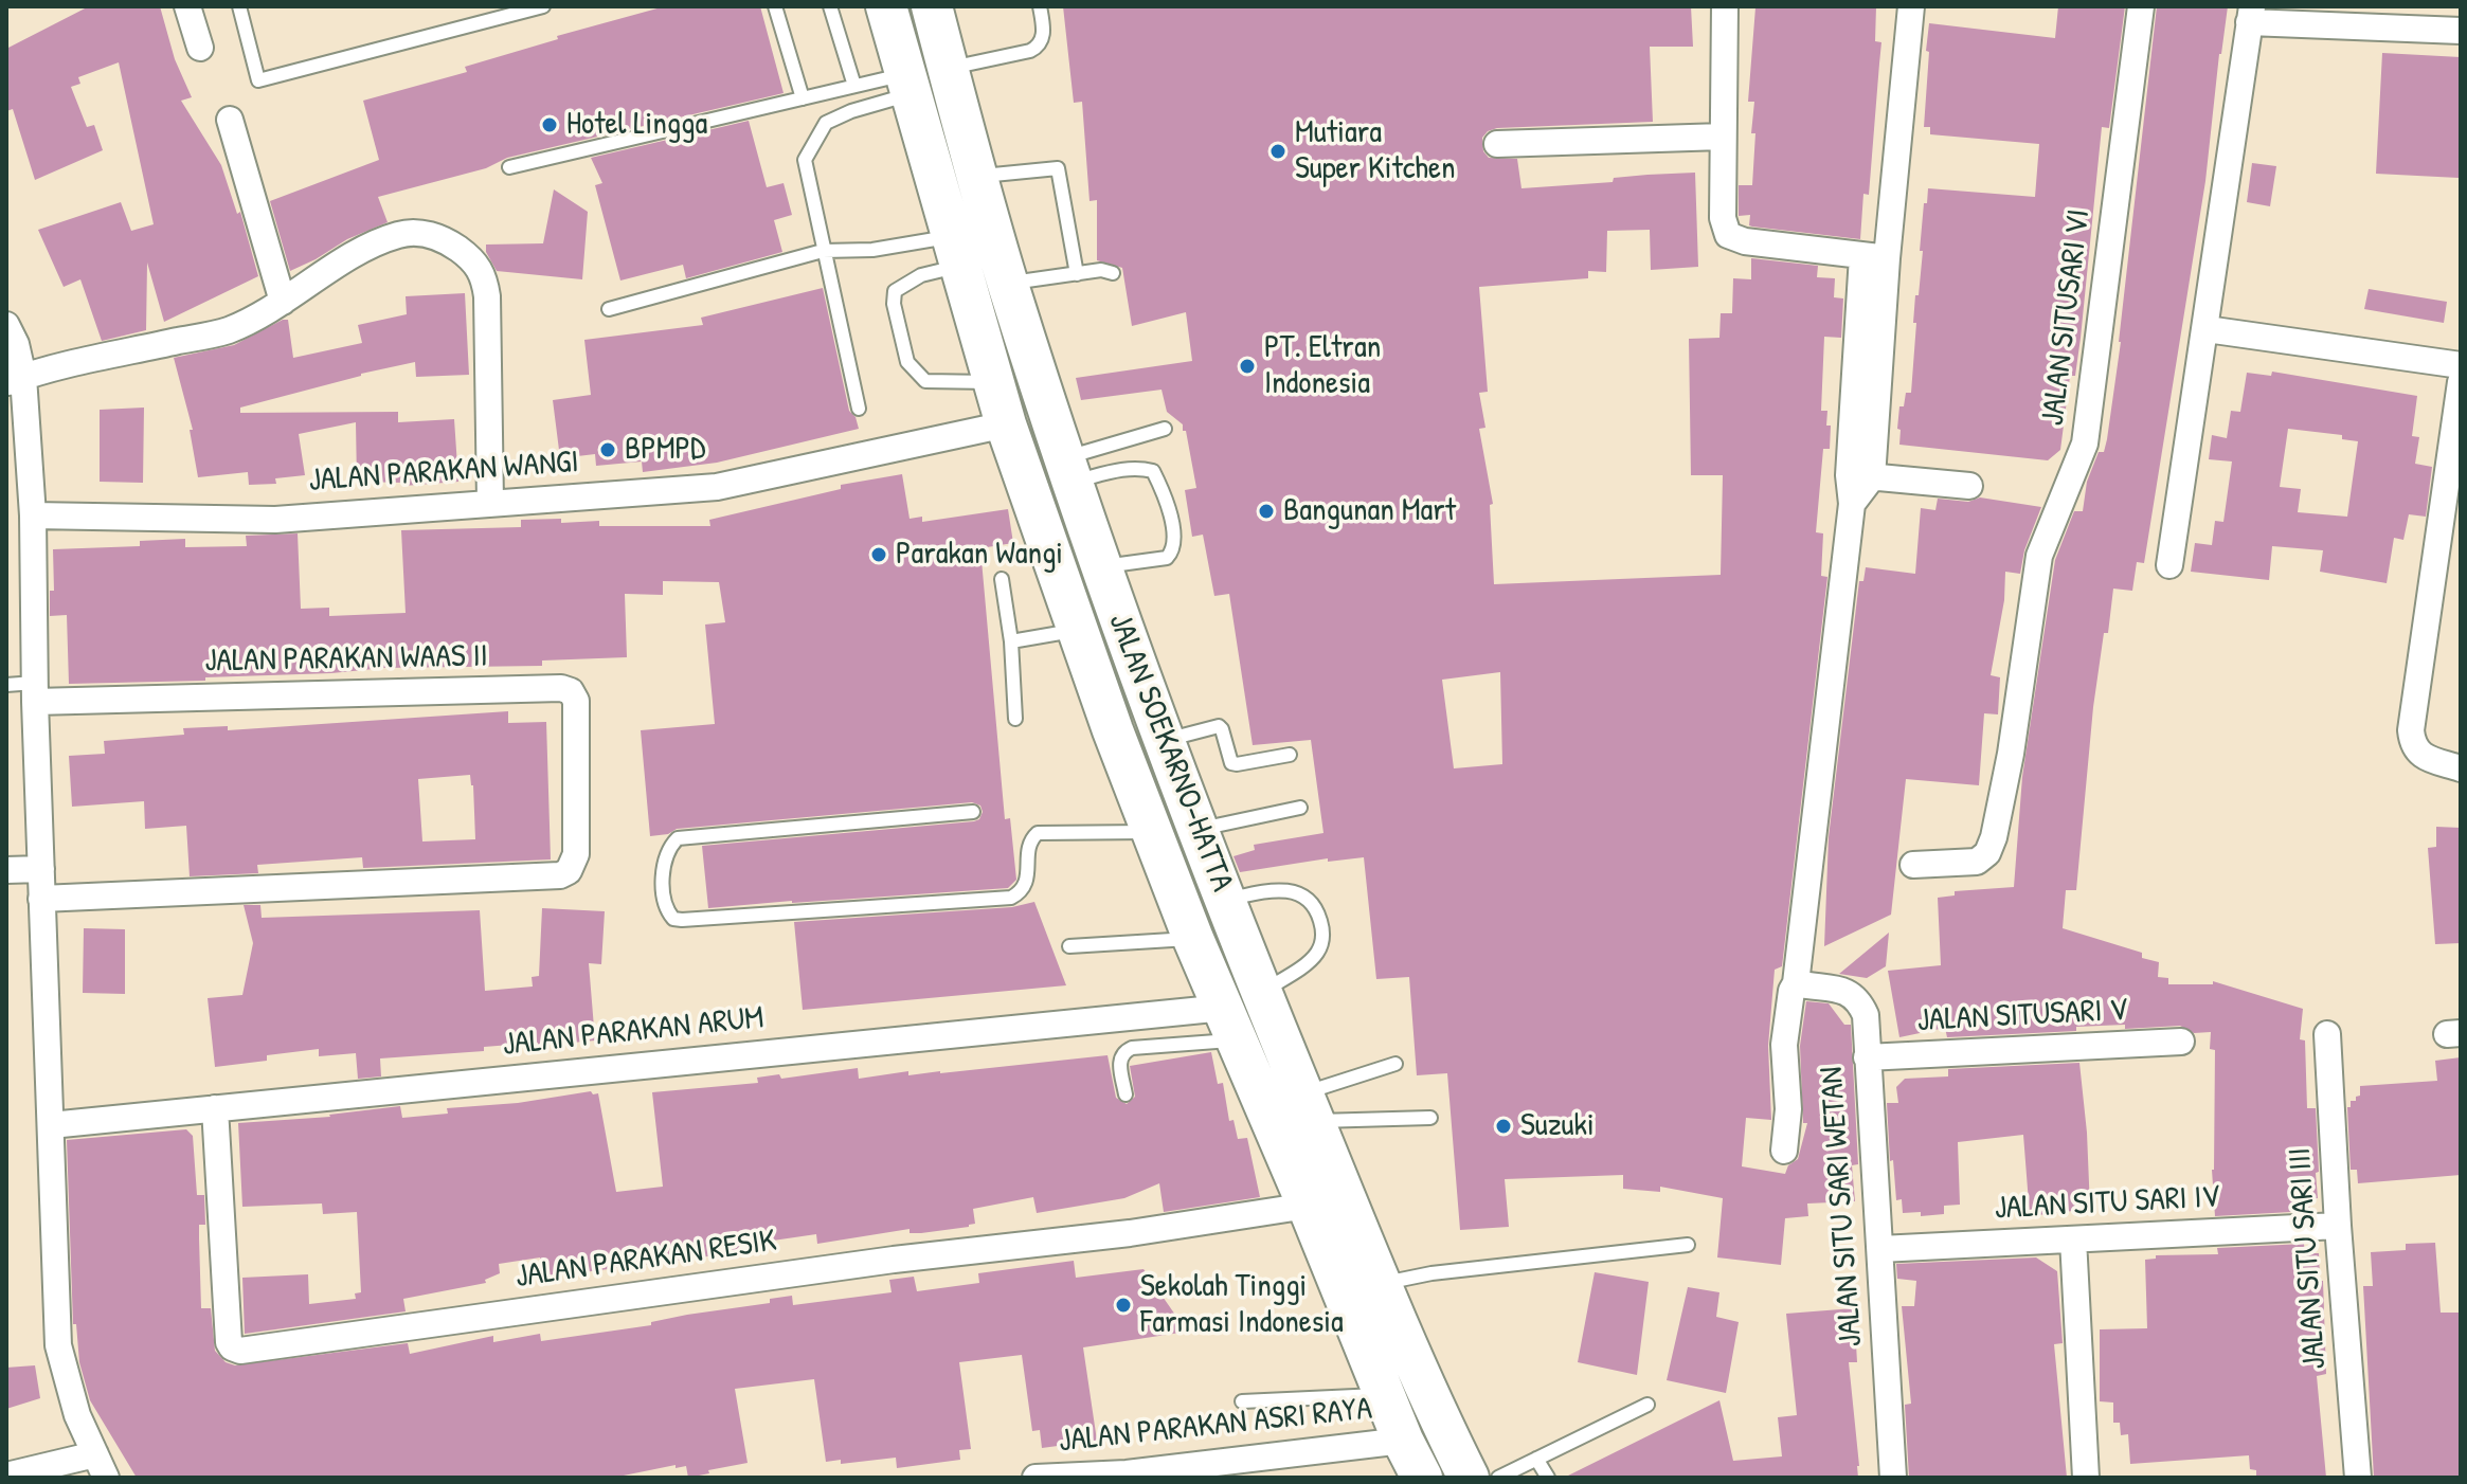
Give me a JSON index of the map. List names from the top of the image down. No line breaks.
{"streets":{"highway":["JALAN SOEKARNO-HATTA"],"street":["JALAN SITUSARI VI","JALAN PARAKAN WANGI","JALAN PARAKAN WAAS II","JALAN SITUSARI V","JALAN PARAKAN ARUM","JALAN SITU SARI IV","JALAN SITU SARI WETAN","JALAN SITU SARI III","JALAN PARAKAN RESIK","JALAN PARAKAN ASRI RAYA"]},"crossings":[["JALAN PARAKAN WANGI","JALAN SOEKARNO-HATTA"],["JALAN SOEKARNO-HATTA","JALAN PARAKAN ARUM"],["JALAN SOEKARNO-HATTA","JALAN PARAKAN RESIK"],["JALAN SOEKARNO-HATTA","JALAN PARAKAN ASRI RAYA"],["JALAN SITUSARI V","JALAN SITU SARI WETAN"],["JALAN PARAKAN ARUM","JALAN PARAKAN RESIK"],["JALAN SITU SARI IV","JALAN SITU SARI WETAN"],["JALAN SITU SARI IV","JALAN SITU SARI III"]],"places":["Hotel Lingga","Mutiara Super Kitchen","PT. Eltran Indonesia","BPMPD","Bangunan Mart","Parakan Wangi","Suzuki","Sekolah Tinggi Farmasi Indonesia"]}
